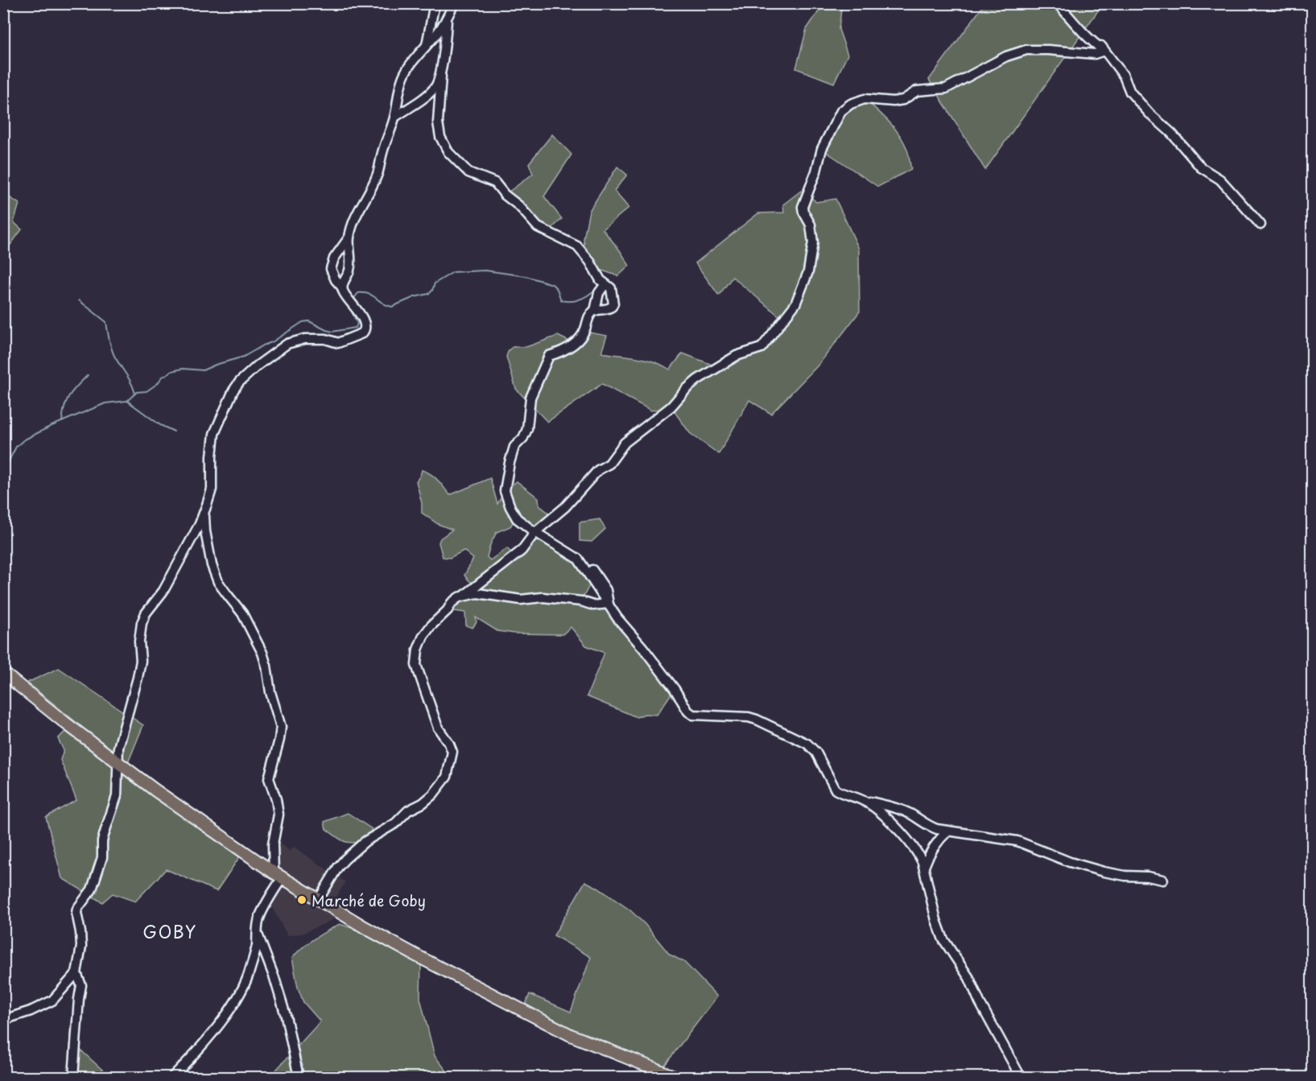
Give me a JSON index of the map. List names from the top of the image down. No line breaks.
{"districts":["GOBY"],"places":["Marché de Goby"]}
